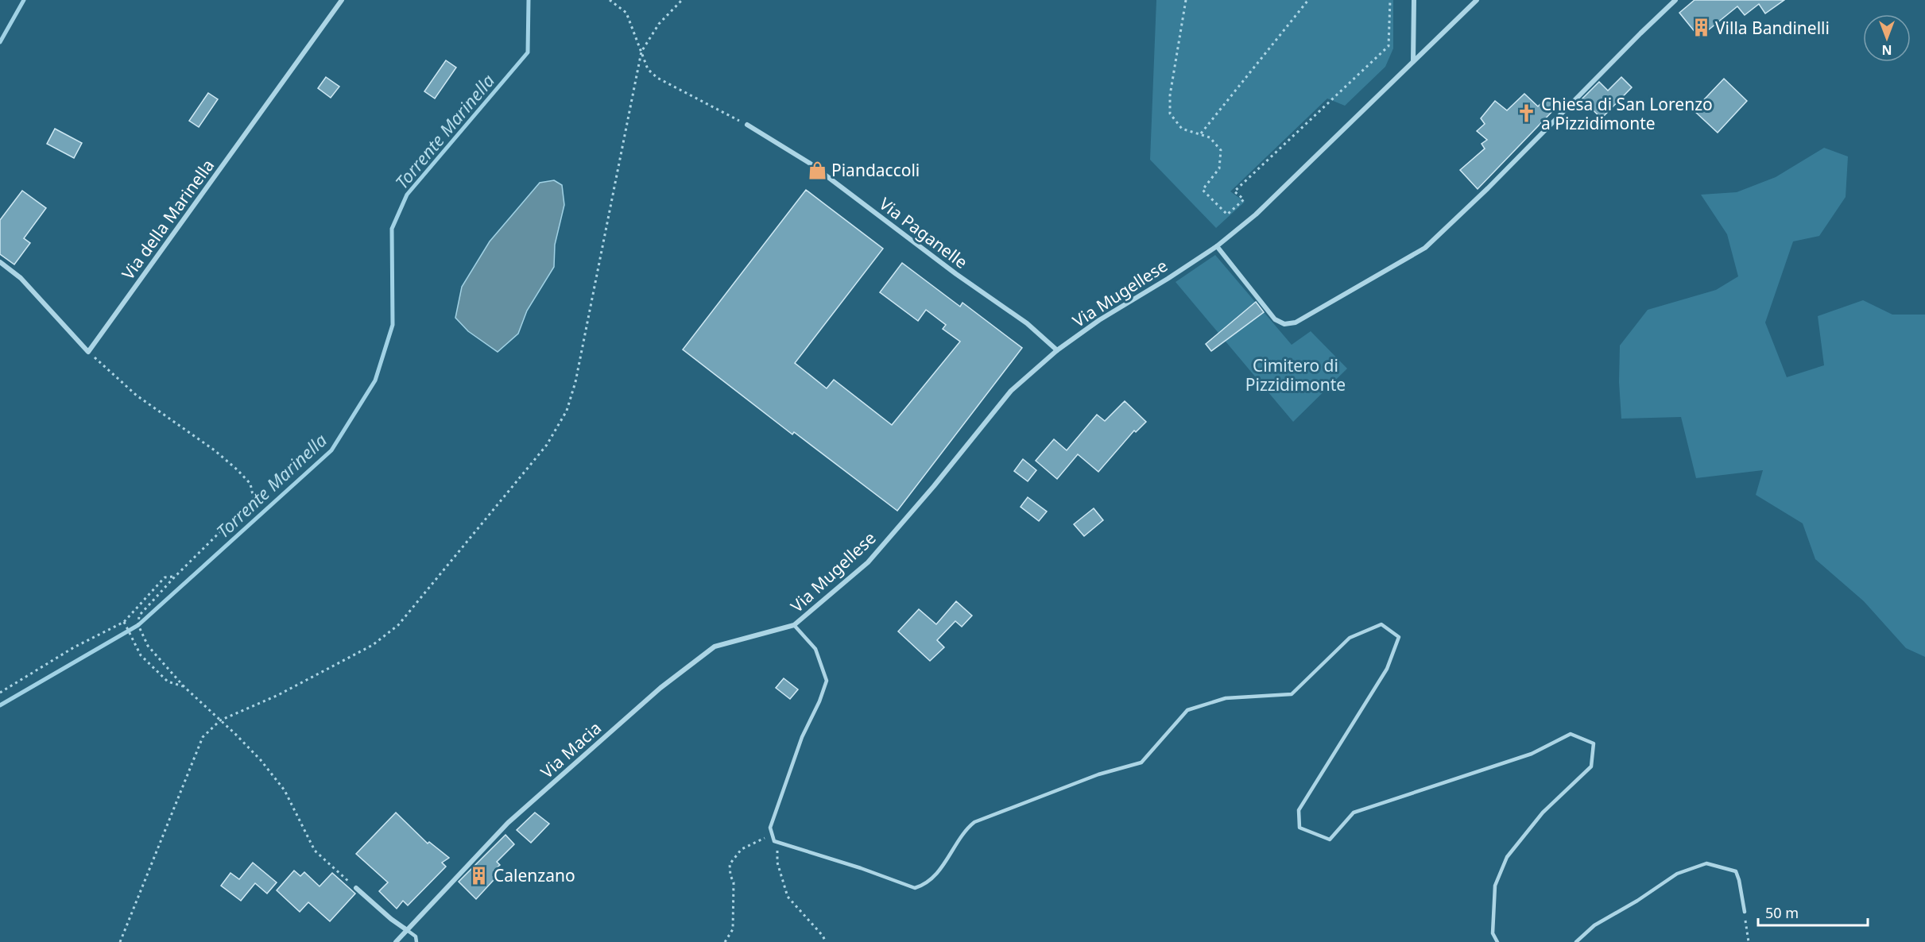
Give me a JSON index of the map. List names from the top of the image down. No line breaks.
{"streets":{"street":["Via della Marinella","Via Paganelle","Via Mugellese","Via Macia"]},"crossings":[["Via Paganelle","Via Mugellese"],["Via Mugellese","Via Macia"]],"water":["Torrente Marinella"],"parks":["Cimitero di Pizzidimonte"],"places":{"building":["Villa Bandinelli","Calenzano"],"church":["Chiesa di San Lorenzo a Pizzidimonte"],"shop":["Piandaccoli"]},"scale_bar":"50 m","north":"bottom"}
